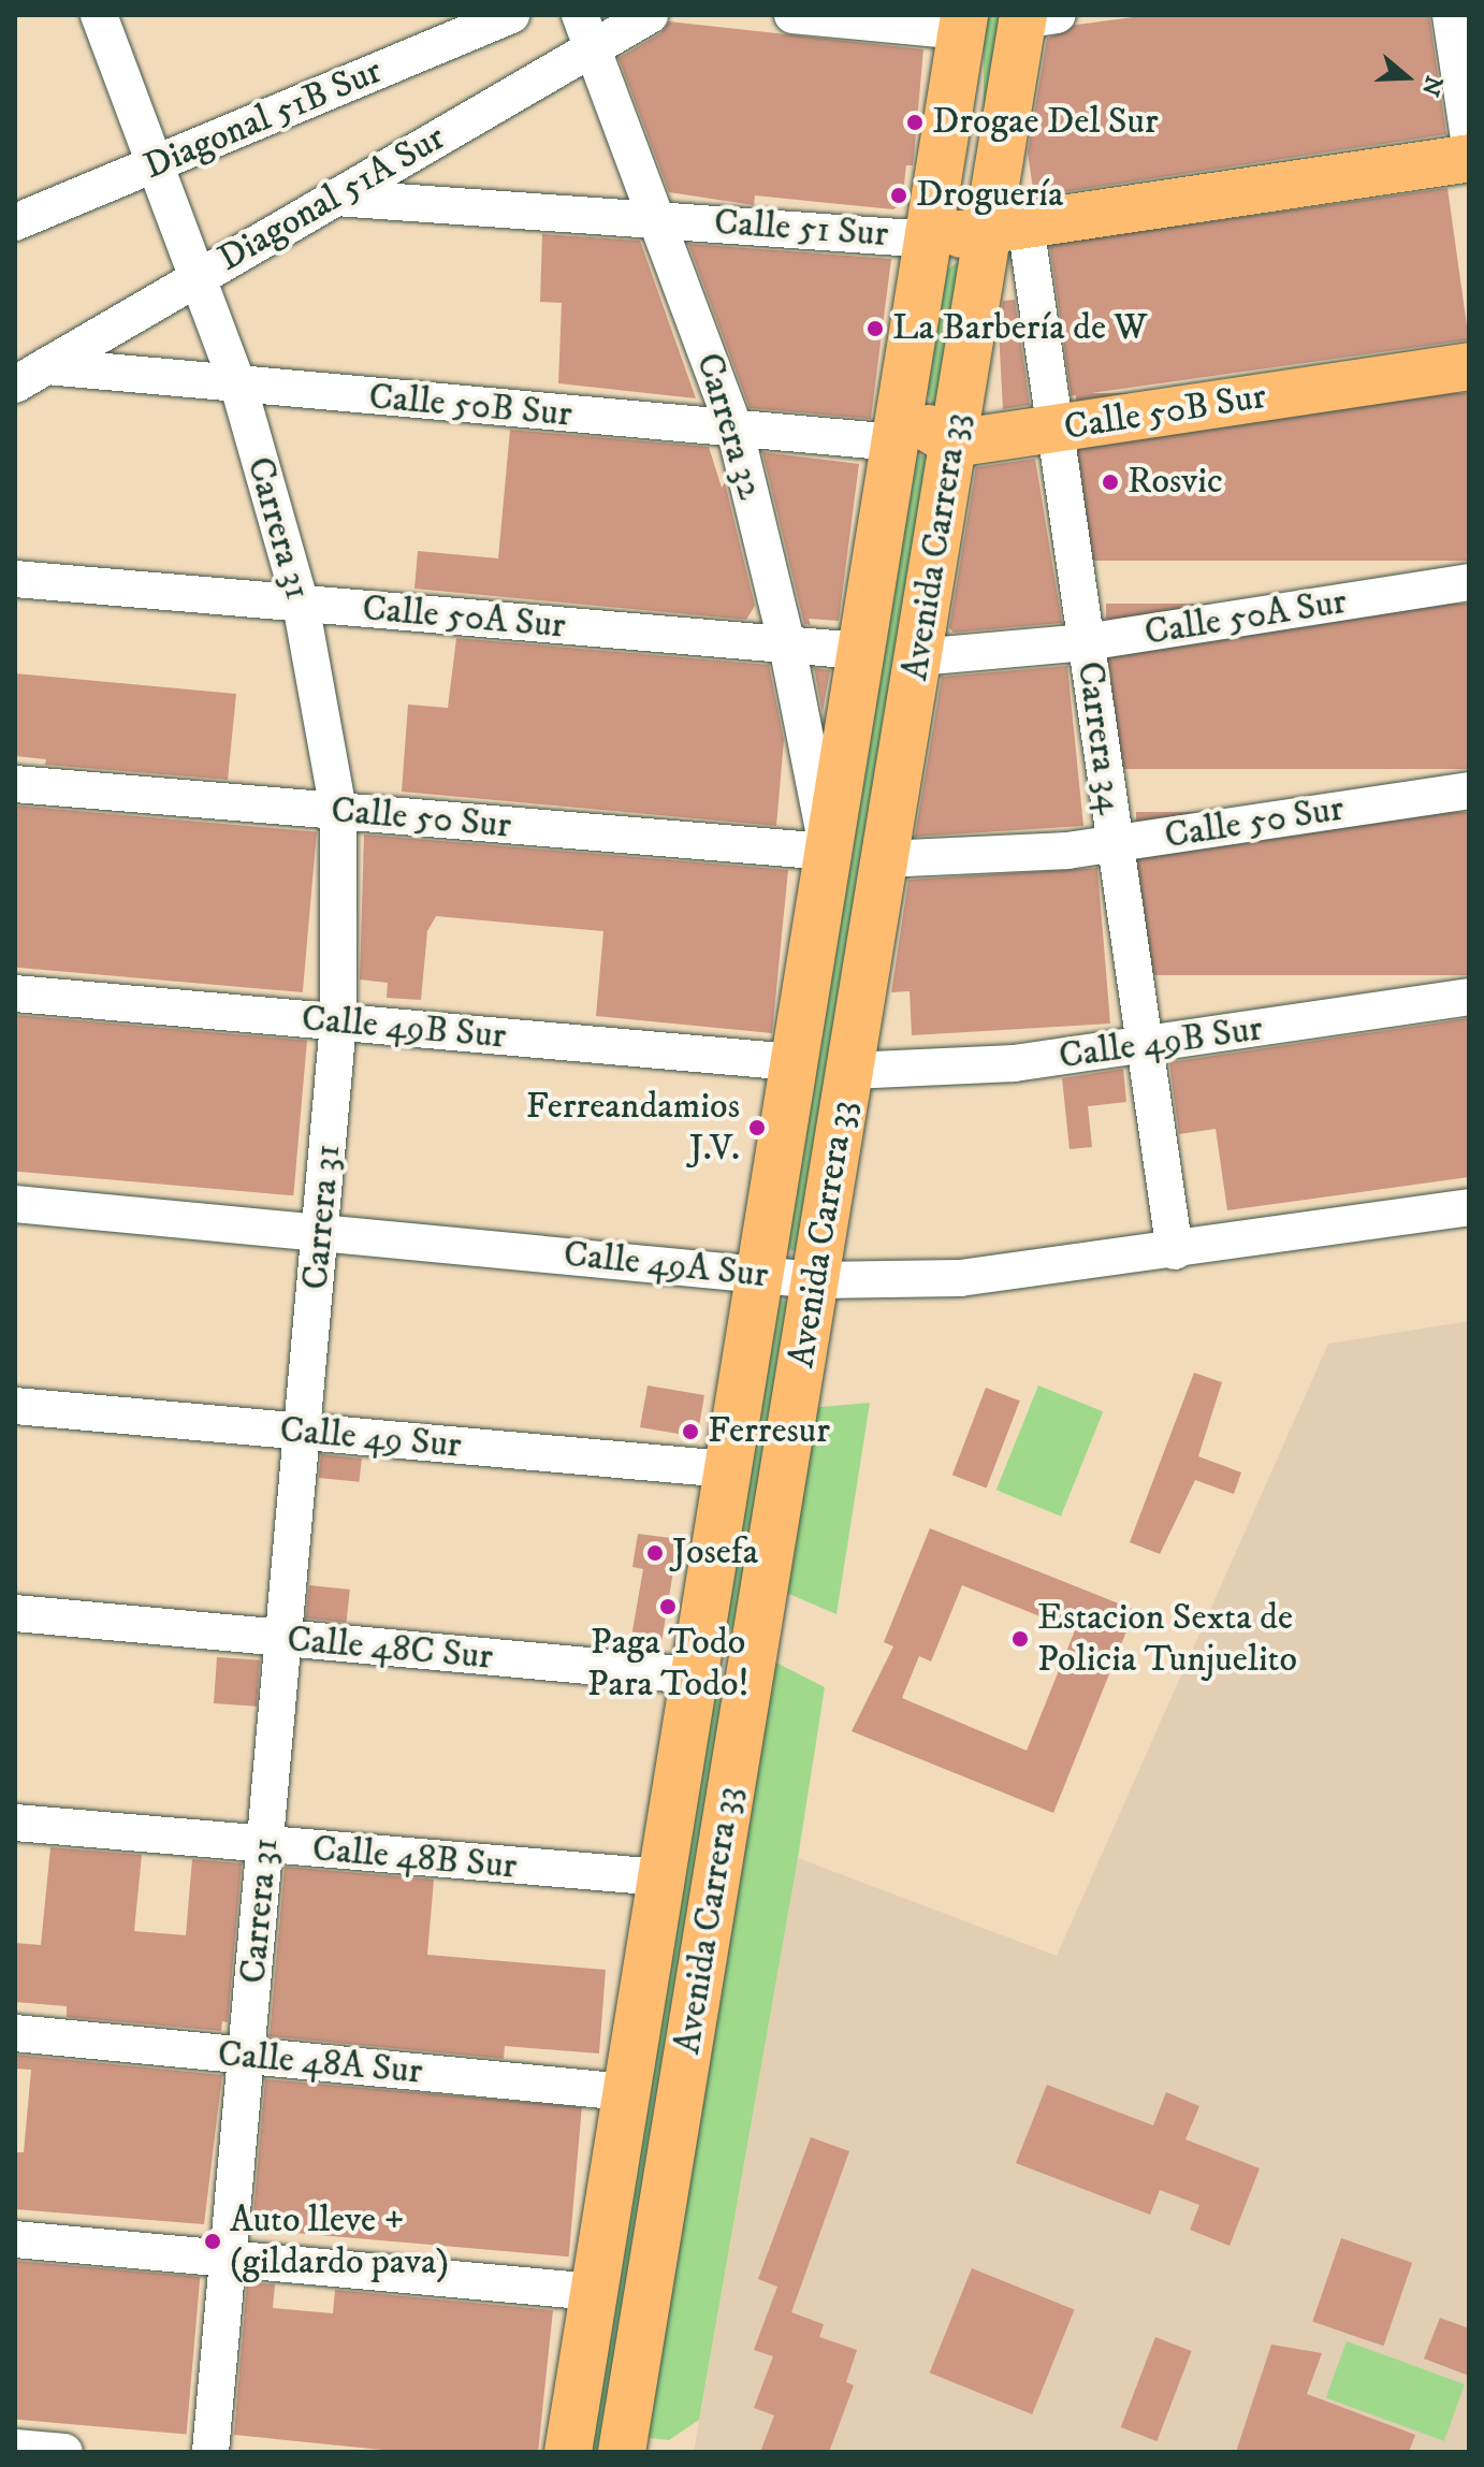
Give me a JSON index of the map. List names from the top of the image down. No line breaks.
{"streets":{"main road":["Calle 51 Sur","Calle 50B Sur","Avenida Carrera 33"],"street":["Diagonal 51B Sur","Diagonal 51A Sur","Carrera 32","Carrera 31","Calle 50A Sur","Carrera 34","Calle 50 Sur","Calle 49B Sur","Calle 49A Sur","Calle 49 Sur","Calle 48C Sur","Calle 48B Sur","Calle 48A Sur"]},"crossings":[["Diagonal 51B Sur","Carrera 31"],["Diagonal 51A Sur","Calle 51 Sur"],["Diagonal 51A Sur","Calle 50B Sur"],["Diagonal 51A Sur","Carrera 32"],["Diagonal 51A Sur","Carrera 31"],["Calle 51 Sur","Carrera 32"],["Calle 51 Sur","Avenida Carrera 33"],["Calle 51 Sur","Carrera 34"],["Calle 50B Sur","Carrera 32"],["Calle 50B Sur","Carrera 31"],["Calle 50B Sur","Avenida Carrera 33"],["Calle 50B Sur","Carrera 34"],["Carrera 32","Avenida Carrera 33"],["Carrera 32","Calle 50A Sur"],["Carrera 32","Calle 50 Sur"],["Carrera 31","Calle 50A Sur"],["Carrera 31","Calle 50 Sur"],["Carrera 31","Calle 49B Sur"],["Carrera 31","Calle 49A Sur"],["Carrera 31","Calle 49 Sur"],["Carrera 31","Calle 48C Sur"],["Carrera 31","Calle 48B Sur"],["Carrera 31","Calle 48A Sur"],["Avenida Carrera 33","Calle 50A Sur"],["Avenida Carrera 33","Carrera 34"],["Avenida Carrera 33","Calle 50 Sur"],["Avenida Carrera 33","Calle 49B Sur"],["Avenida Carrera 33","Calle 49A Sur"],["Avenida Carrera 33","Calle 49 Sur"],["Avenida Carrera 33","Calle 48C Sur"],["Avenida Carrera 33","Calle 48B Sur"],["Avenida Carrera 33","Calle 48A Sur"],["Calle 50A Sur","Carrera 34"],["Carrera 34","Calle 50 Sur"],["Carrera 34","Calle 49B Sur"],["Carrera 34","Calle 49A Sur"]],"places":["Drogae Del Sur","Droguería","La Barbería de W","Rosvic","Ferreandamios J.V.","Ferresur","Josefa","Paga Todo Para Todo!","Estacion Sexta de Policia Tunjuelito","Auto lleve + (gildardo pava)"],"north":"right"}
